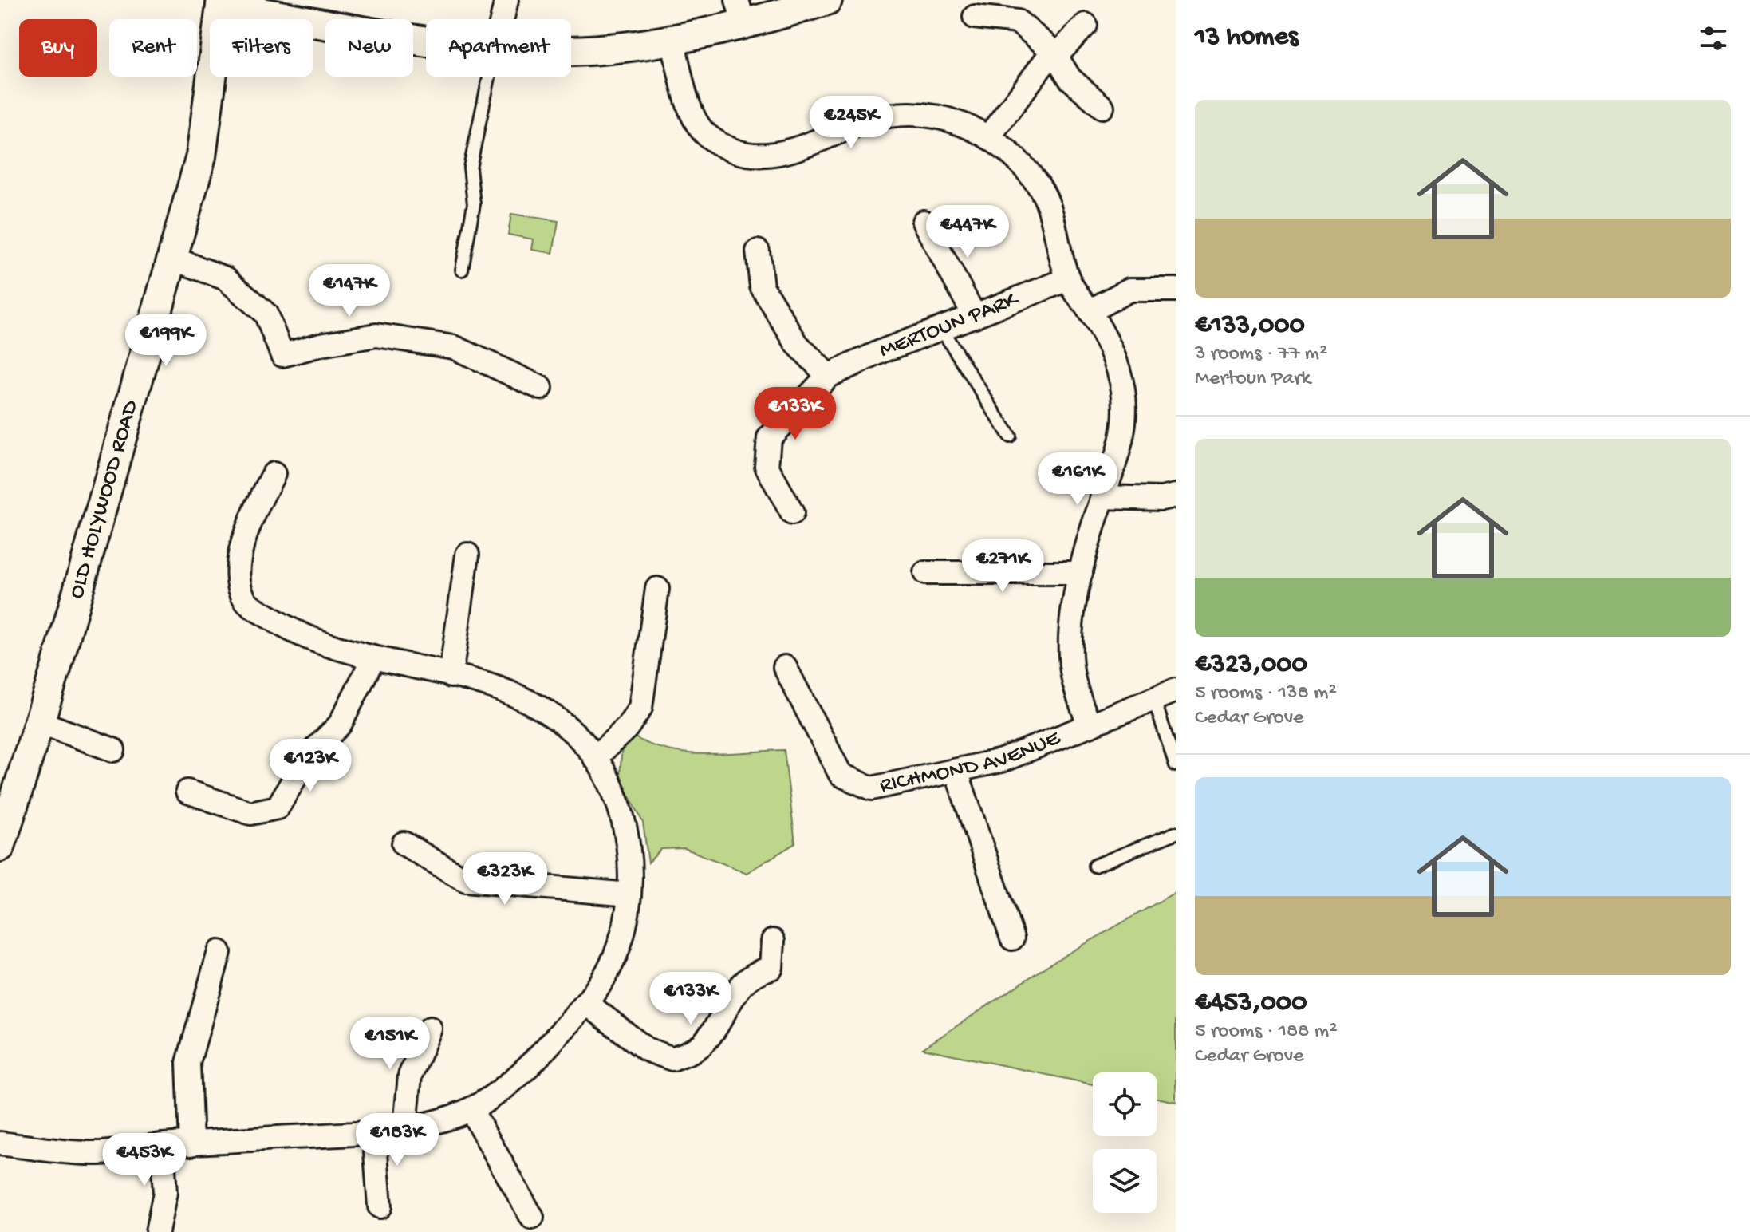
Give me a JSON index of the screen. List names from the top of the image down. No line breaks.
{"streets":{"street":["MERTOUN PARK","OLD HOLYWOOD ROAD","RICHMOND AVENUE"]},"page":{"heading":"13 homes","chip":["Buy","Rent","Filters","New","Apartment"],"list":[{"name":"€133,000","note":"3 rooms · 77 m² · Mertoun Park"},{"name":"€323,000","note":"5 rooms · 138 m² · Cedar Grove"},{"name":"€453,000","note":"5 rooms · 188 m² · Cedar Grove"}],"price":["€245K","€447K","€147K","€199K","€133K","€161K","€271K","€123K","€323K","€133K","€151K","€183K","€453K"]}}
